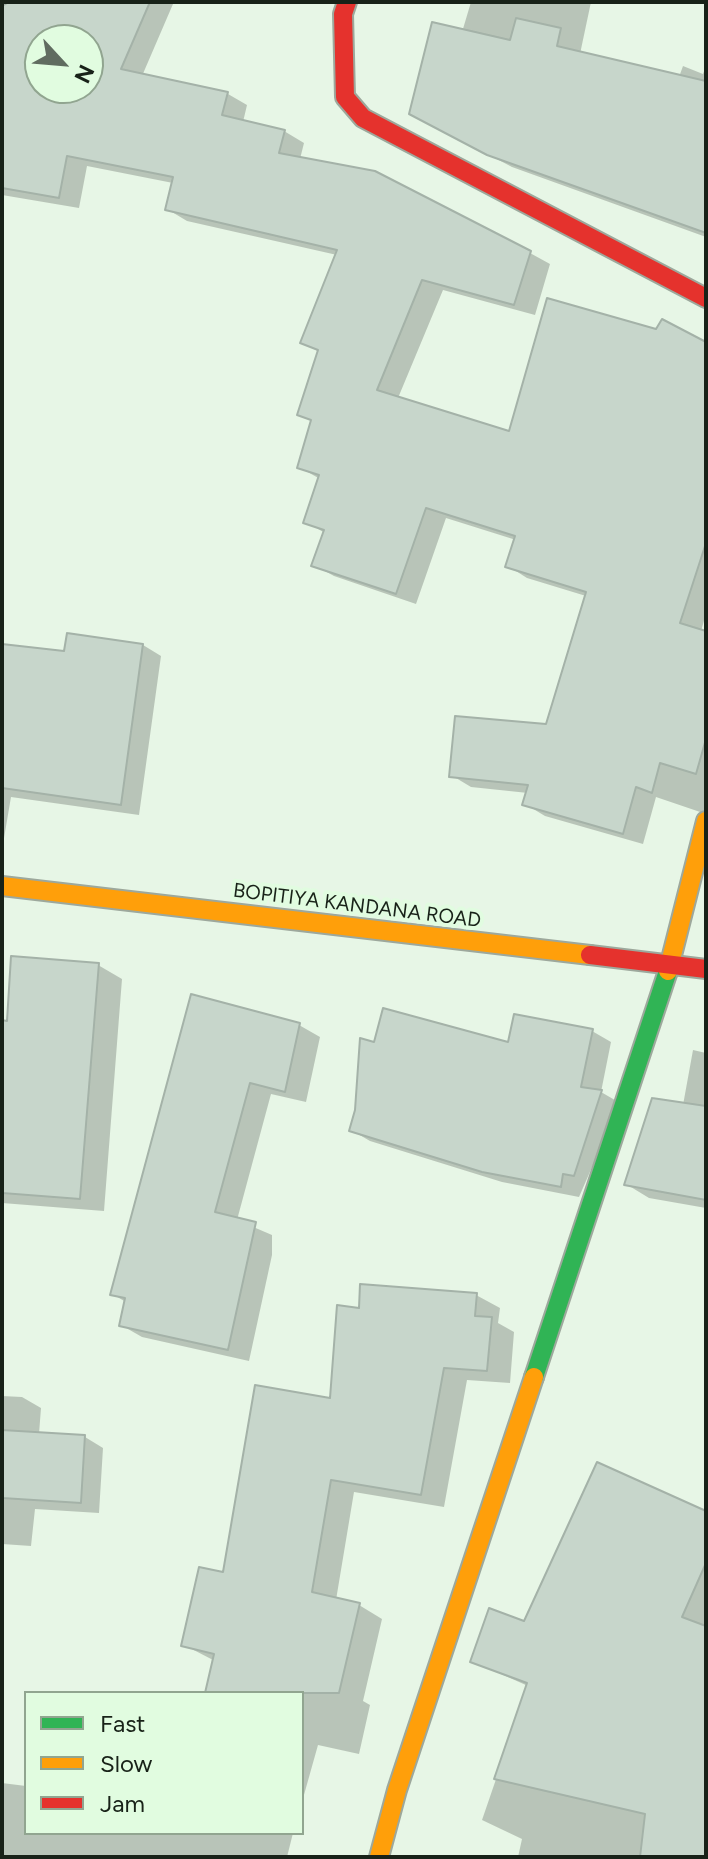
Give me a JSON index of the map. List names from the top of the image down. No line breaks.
{"streets":{"street":["BOPITIYA KANDANA ROAD"]},"legend":["Fast","Slow","Jam"],"north":"bottom right"}
